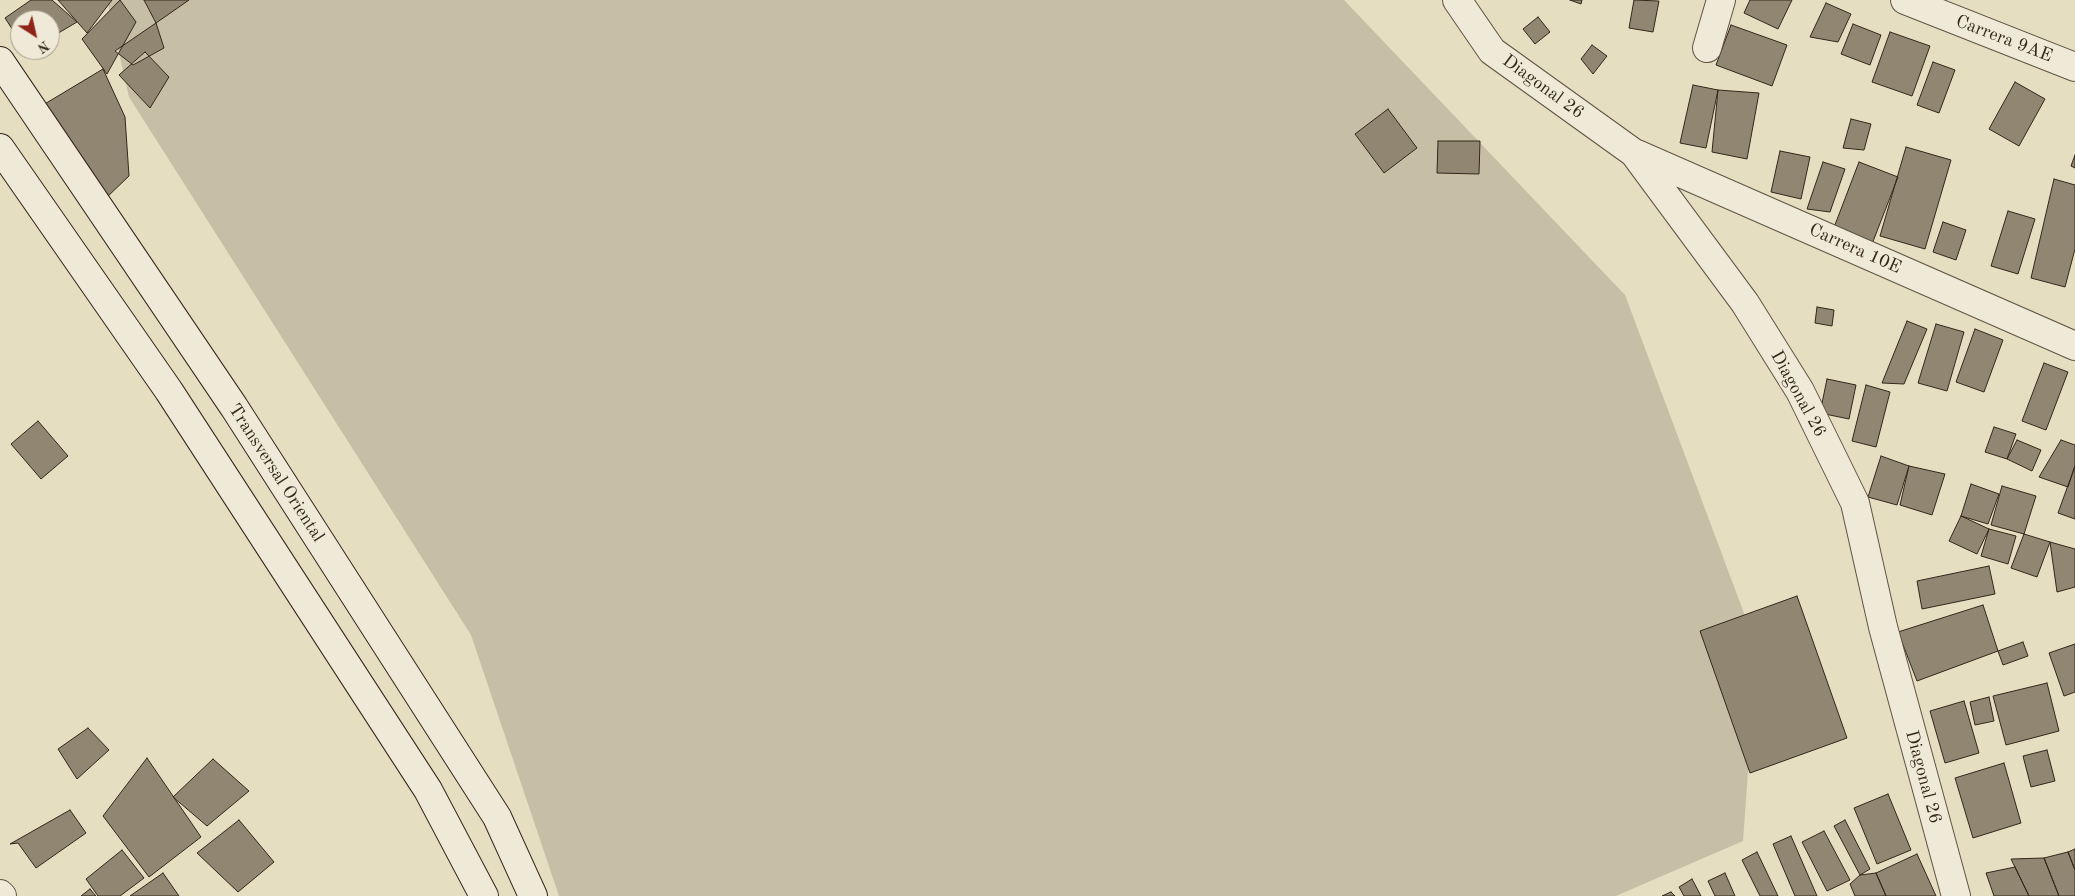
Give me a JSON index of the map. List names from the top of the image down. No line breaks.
{"streets":{"main road":["Carrera 9AE","Diagonal 26","Carrera 10E","Transversal Oriental"]},"crossings":[["Diagonal 26","Carrera 10E"]],"north":"bottom right"}
